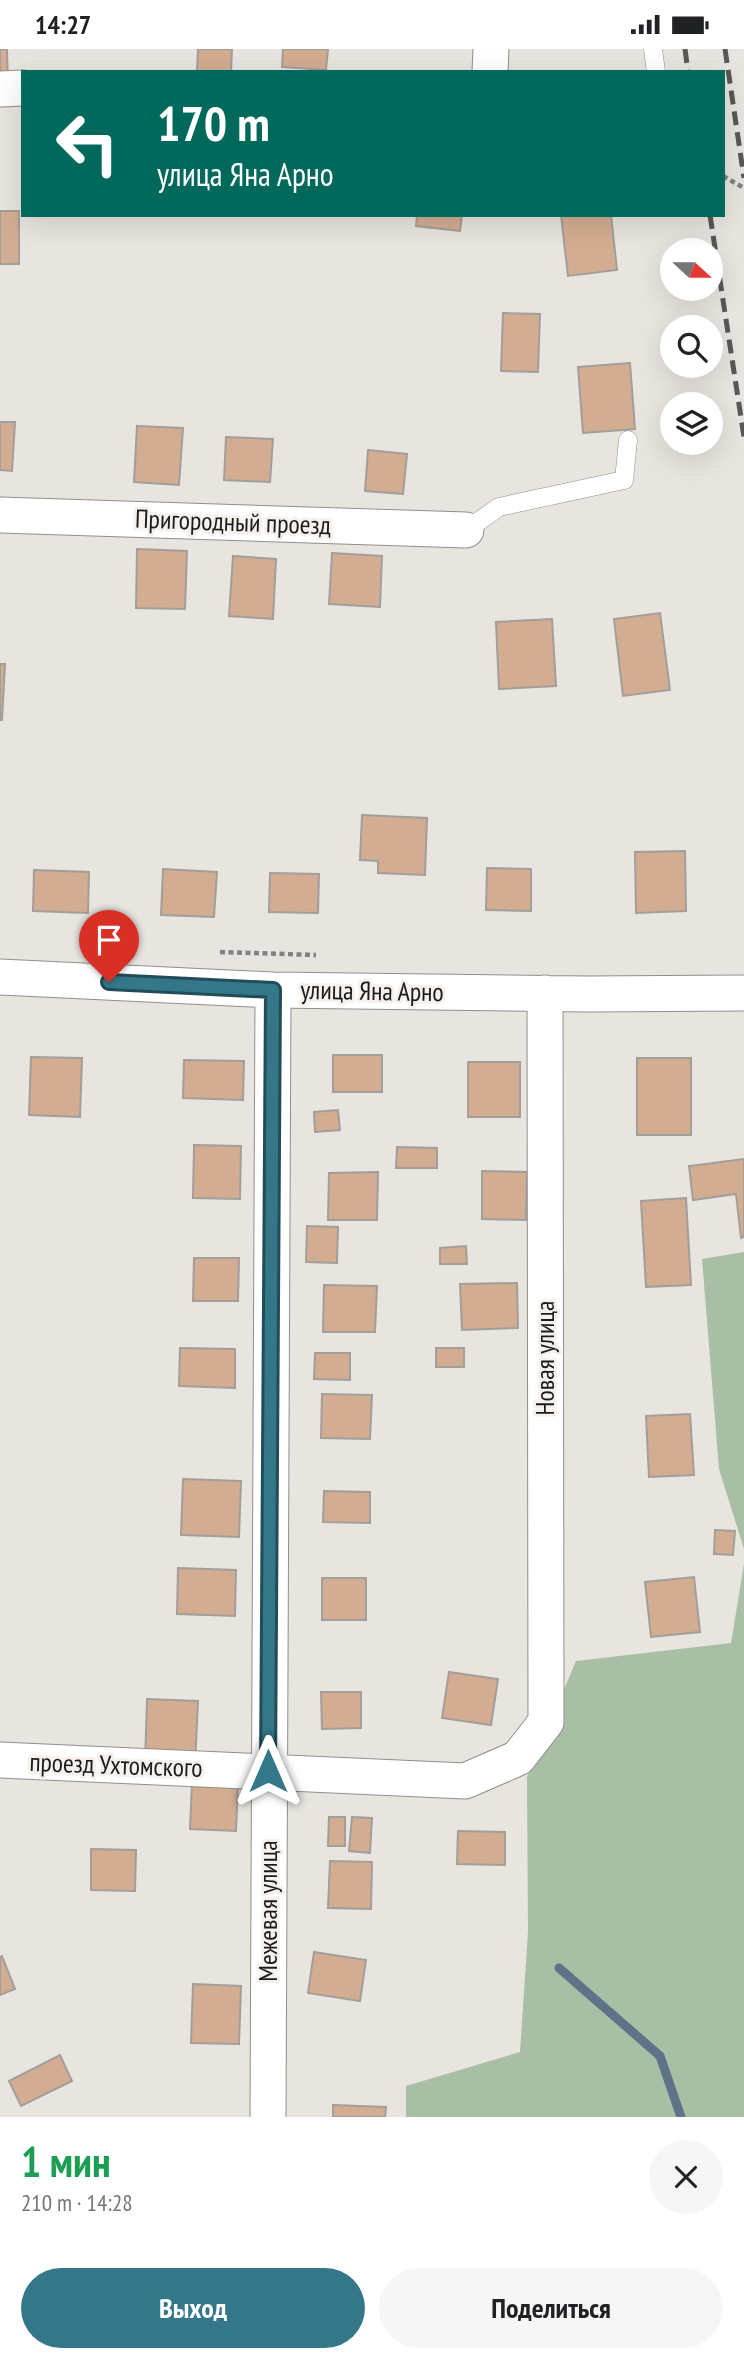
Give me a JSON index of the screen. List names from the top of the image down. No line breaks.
{"streets":{"street":["Пригородный проезд","улица Яна Арно","Новая улица","проезд Ухтомского","Межевая улица"]},"crossings":[["улица Яна Арно","Новая улица"],["улица Яна Арно","Межевая улица"],["Новая улица","проезд Ухтомского"],["проезд Ухтомского","Межевая улица"]],"north":"right","page":{"status":"14:27","turn":["170 m","улица Яна Арно"],"heading":["1 мин","210 m · 14:28"],"buttons":["Выход","Поделиться"]}}
